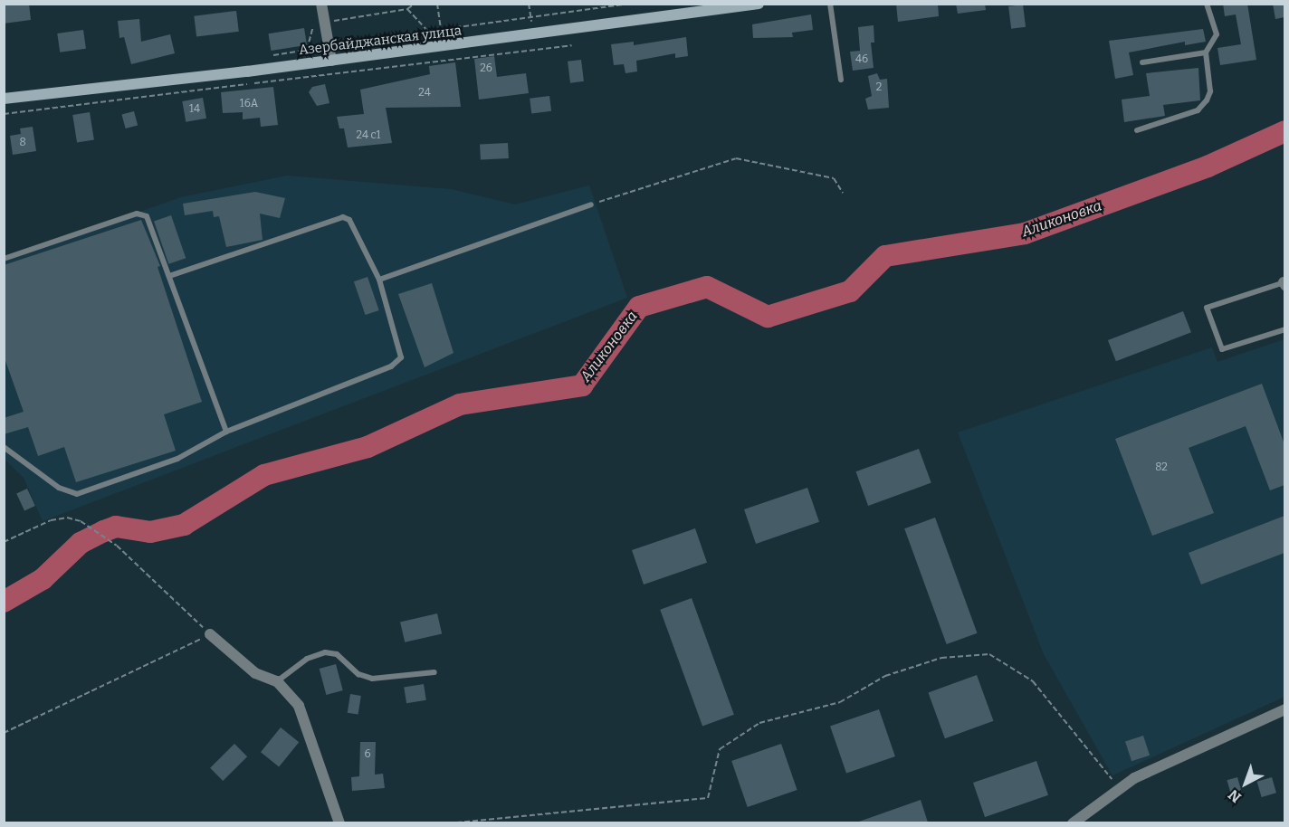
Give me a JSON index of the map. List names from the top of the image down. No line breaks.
{"streets":{"main road":["Азербайджанская улица"]},"water":["Аликоновка"],"house_numbers":["46","26","2","24","16А","14","24 с1","8","82","6"],"north":"bottom left"}
